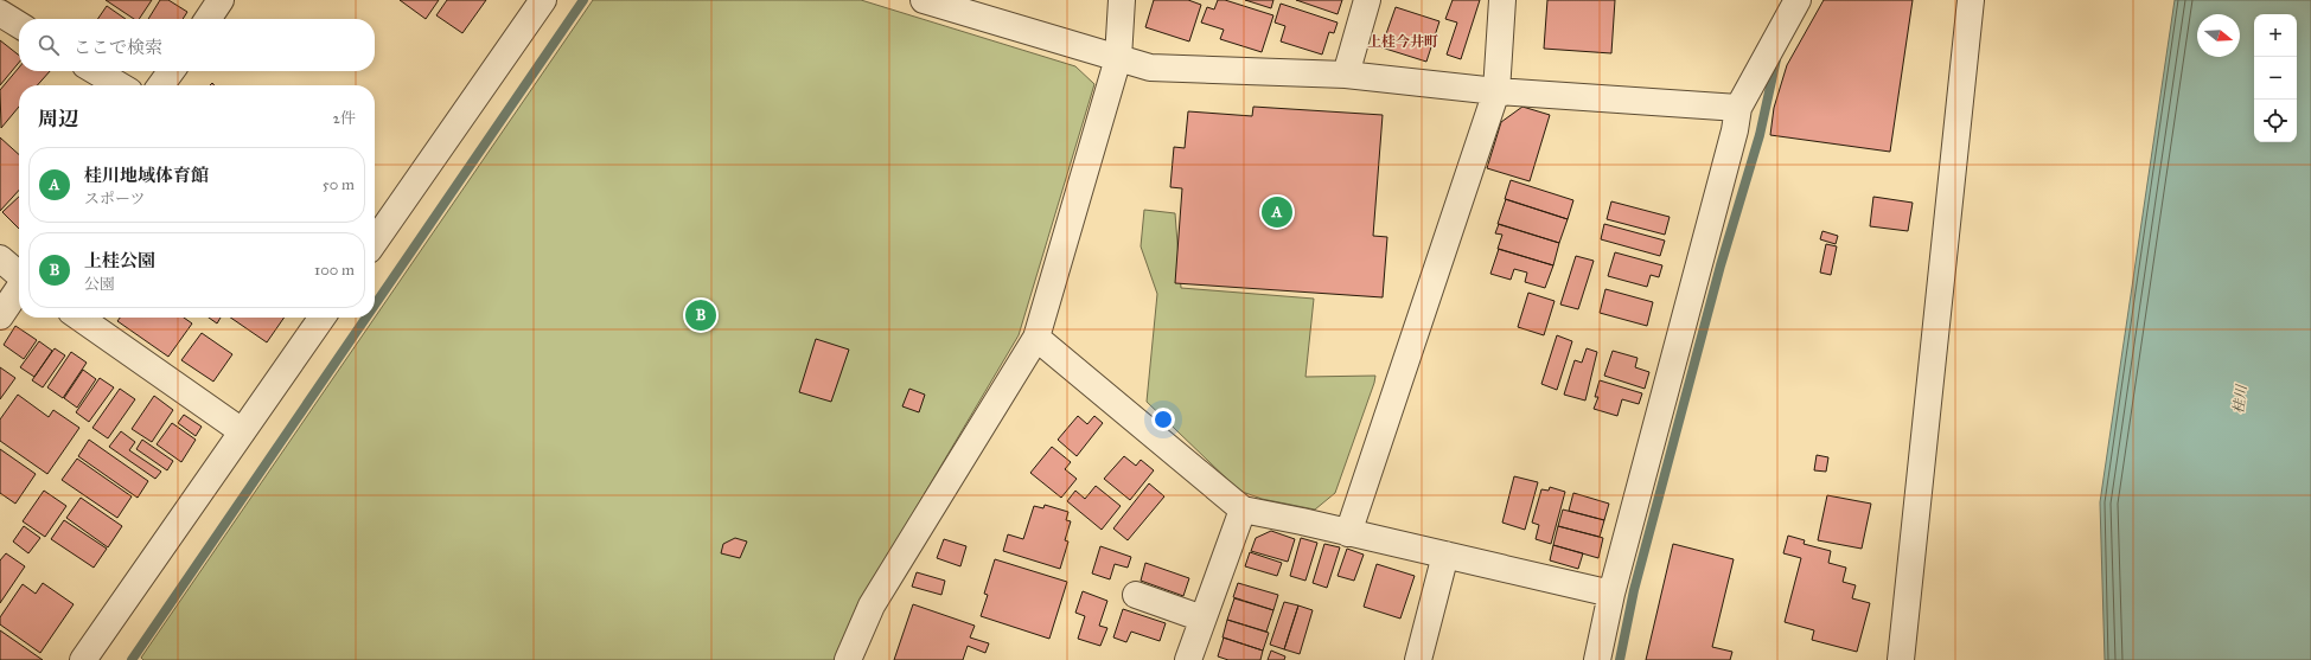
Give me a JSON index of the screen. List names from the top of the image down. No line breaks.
{"districts":["上桂今井町"],"water":["桂川"],"north":"right","page":{"map_buttons":["+","−"],"search":"ここで検索","heading":["周辺","2件"],"list":[{"mark":"A","name":"桂川地域体育館","note":"スポーツ","value":"50 m"},{"mark":"B","name":"上桂公園","note":"公園","value":"100 m"}],"pins":["A","B"]}}
